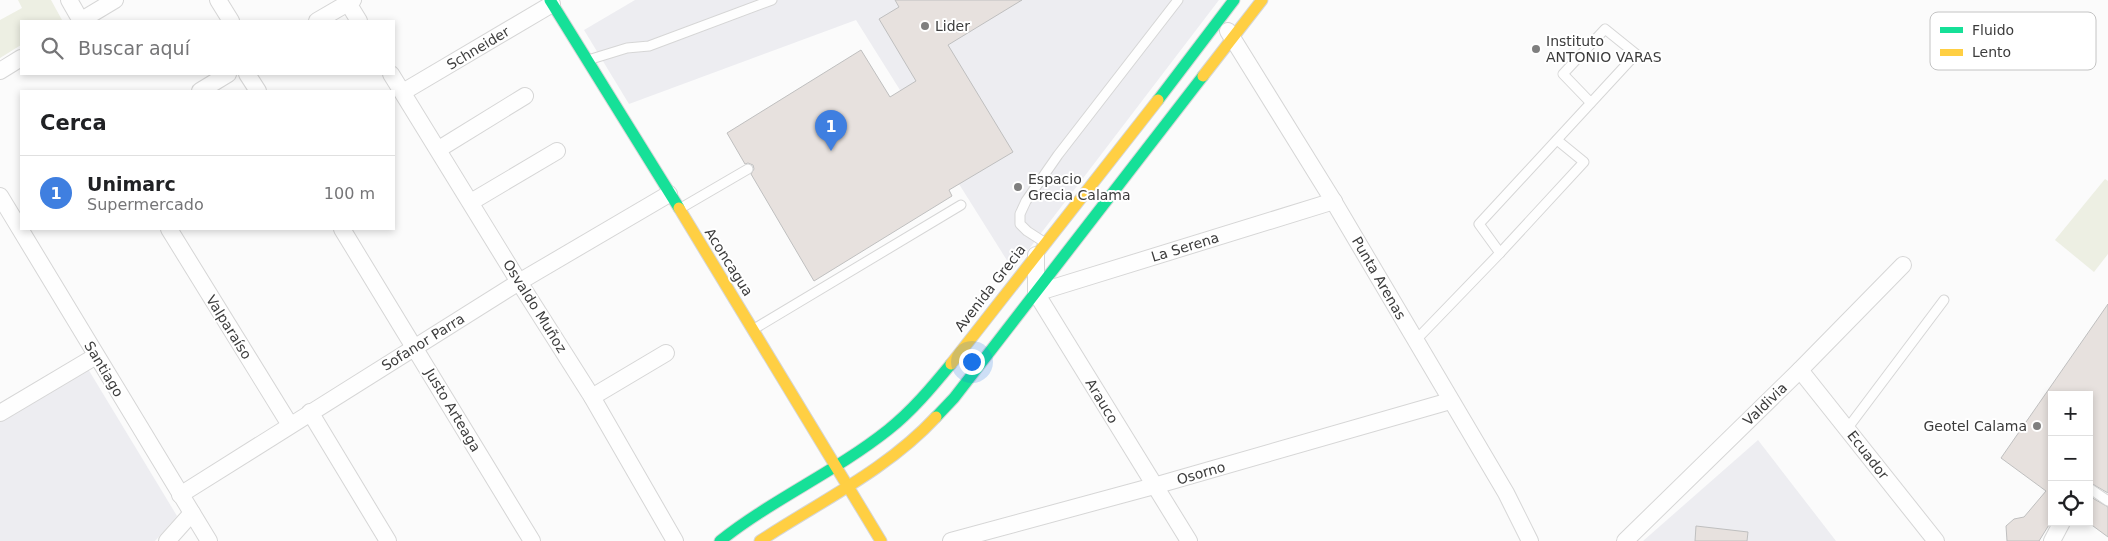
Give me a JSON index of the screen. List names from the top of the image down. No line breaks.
{"streets":{"main road":["Aconcagua","Avenida Grecia"],"street":["Schneider","La Serena","Punta Arenas","Osvaldo Muñoz","Valparaíso","Sofanor Parra","Santiago","Arauco","Valdivia","Justo Arteaga","Ecuador","Osorno"]},"crossings":[["Schneider","Aconcagua"],["Schneider","Osvaldo Muñoz"],["La Serena","Punta Arenas"],["La Serena","Arauco"],["Aconcagua","Avenida Grecia"],["Aconcagua","Sofanor Parra"],["Punta Arenas","Avenida Grecia"],["Punta Arenas","Osorno"],["Osvaldo Muñoz","Sofanor Parra"],["Valparaíso","Sofanor Parra"],["Sofanor Parra","Santiago"],["Sofanor Parra","Justo Arteaga"],["Arauco","Osorno"],["Valdivia","Ecuador"]],"places":["Lider","Instituto ANTONIO VARAS","Espacio Grecia Calama","Geotel Calama"],"legend":["Fluido","Lento"],"page":{"search":"Buscar aquí","heading":"Cerca","pins":"1","list":[{"mark":"1","name":"Unimarc","note":"Supermercado","value":"100 m"}],"map_buttons":["+","−"]}}
